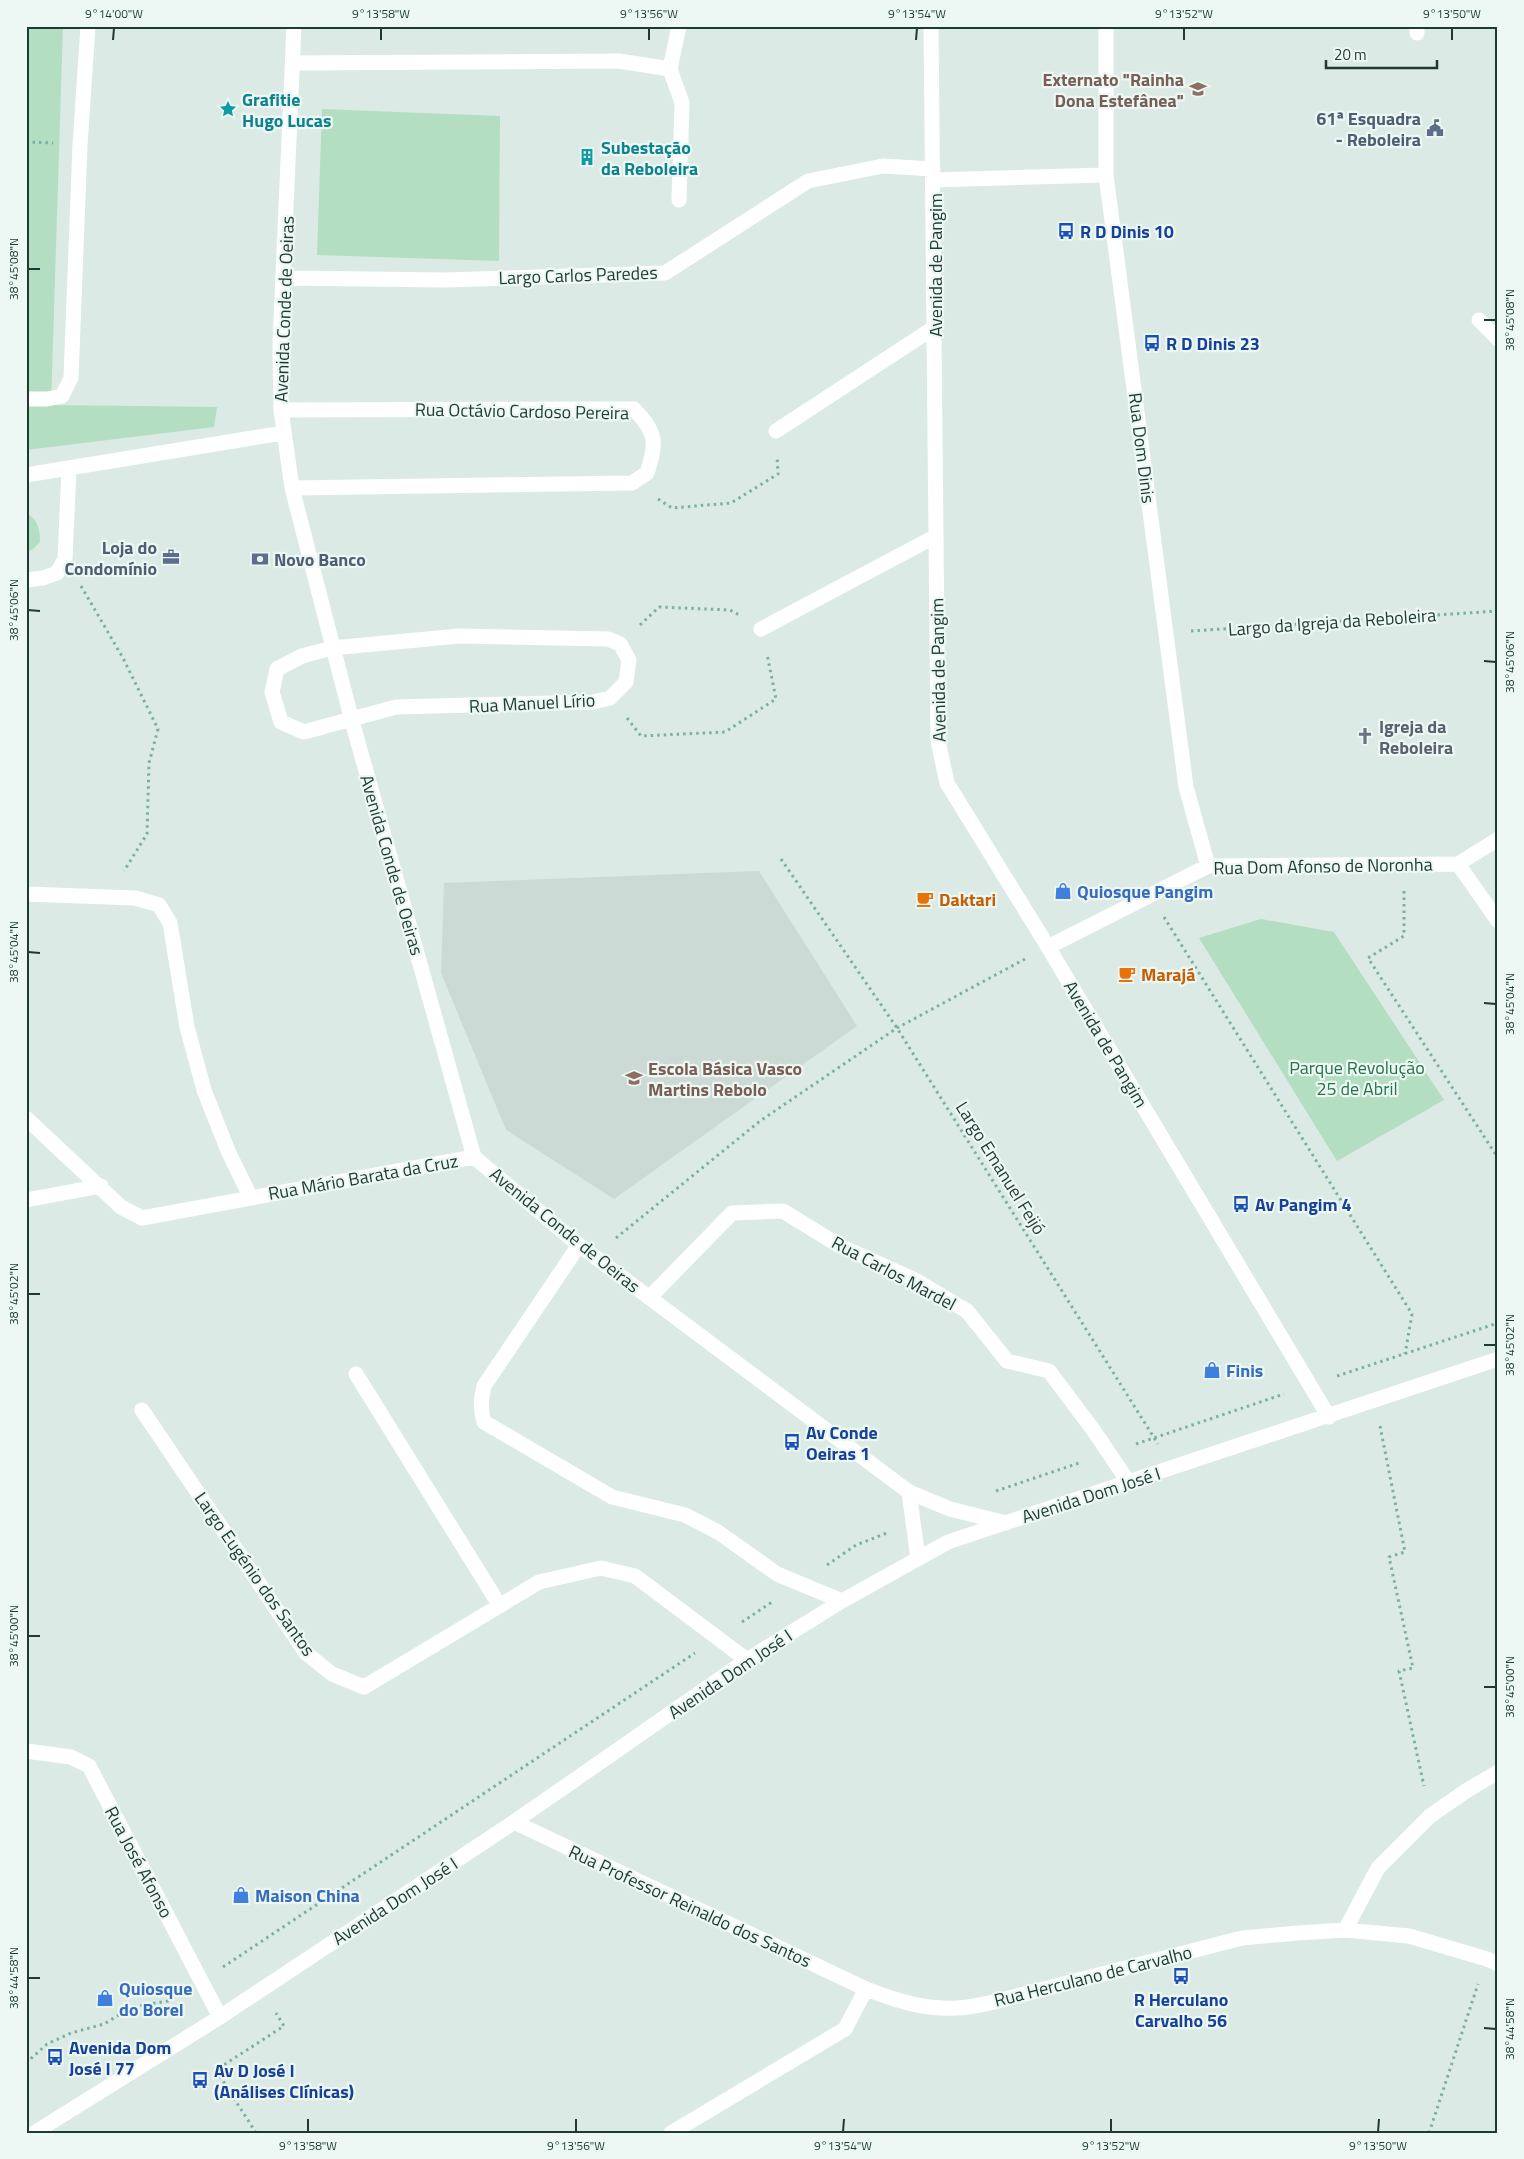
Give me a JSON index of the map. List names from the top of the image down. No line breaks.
{"streets":{"street":["Avenida de Pangim","Largo Carlos Paredes","Avenida Conde de Oeiras","Rua Octávio Cardoso Pereira","Rua Dom Dinis","Rua Manuel Lírio","Rua Dom Afonso de Noronha","Rua Mário Barata da Cruz","Rua Carlos Mardel","Avenida Dom José I","Largo Eugénio dos Santos","Rua José Afonso","Rua Professor Reinaldo dos Santos","Rua Herculano de Carvalho"],"path":["Largo da Igreja da Reboleira","Largo Emanuel Feijó"]},"crossings":[["Avenida de Pangim","Largo Carlos Paredes"],["Avenida de Pangim","Rua Dom Afonso de Noronha"],["Avenida de Pangim","Avenida Dom José I"],["Largo Carlos Paredes","Avenida Conde de Oeiras"],["Largo Carlos Paredes","Rua Dom Dinis"],["Avenida Conde de Oeiras","Rua Octávio Cardoso Pereira"],["Avenida Conde de Oeiras","Rua Manuel Lírio"],["Avenida Conde de Oeiras","Rua Mário Barata da Cruz"],["Avenida Conde de Oeiras","Rua Carlos Mardel"],["Avenida Conde de Oeiras","Avenida Dom José I"],["Rua Dom Dinis","Largo da Igreja da Reboleira"],["Rua Dom Dinis","Rua Dom Afonso de Noronha"],["Rua Carlos Mardel","Avenida Dom José I"],["Avenida Dom José I","Largo Eugénio dos Santos"],["Avenida Dom José I","Rua José Afonso"],["Avenida Dom José I","Rua Professor Reinaldo dos Santos"],["Rua Professor Reinaldo dos Santos","Rua Herculano de Carvalho"]],"parks":["Parque Revolução 25 de Abril"],"places":{"school or university":["Externato \"Rainha Dona Estefânea\"","Escola Básica Vasco Martins Rebolo"],"place":["Grafitie Hugo Lucas"],"public building":["61ª Esquadra - Reboleira"],"building":["Subestação da Reboleira"],"bus stop":["R D Dinis 10","R D Dinis 23","Av Pangim 4","Av Conde Oeiras 1","R Herculano Carvalho 56","Avenida Dom José I 77","Av D José I (Análises Clínicas)"],"office":["Loja do Condomínio"],"bank":["Novo Banco"],"church":["Igreja da Reboleira"],"shop":["Quiosque Pangim","Finis","Maison China","Quiosque do Borel"],"cafe":["Daktari","Marajá"]},"scale_bar":"20 m","coordinates":["9°14'00\"W","9°13'58\"W","9°13'56\"W","9°13'54\"W","9°13'52\"W","9°13'50\"W","38°45'08\"N","38°45'06\"N","38°45'04\"N","38°45'02\"N","38°45'00\"N","38°44'58\"N"]}
